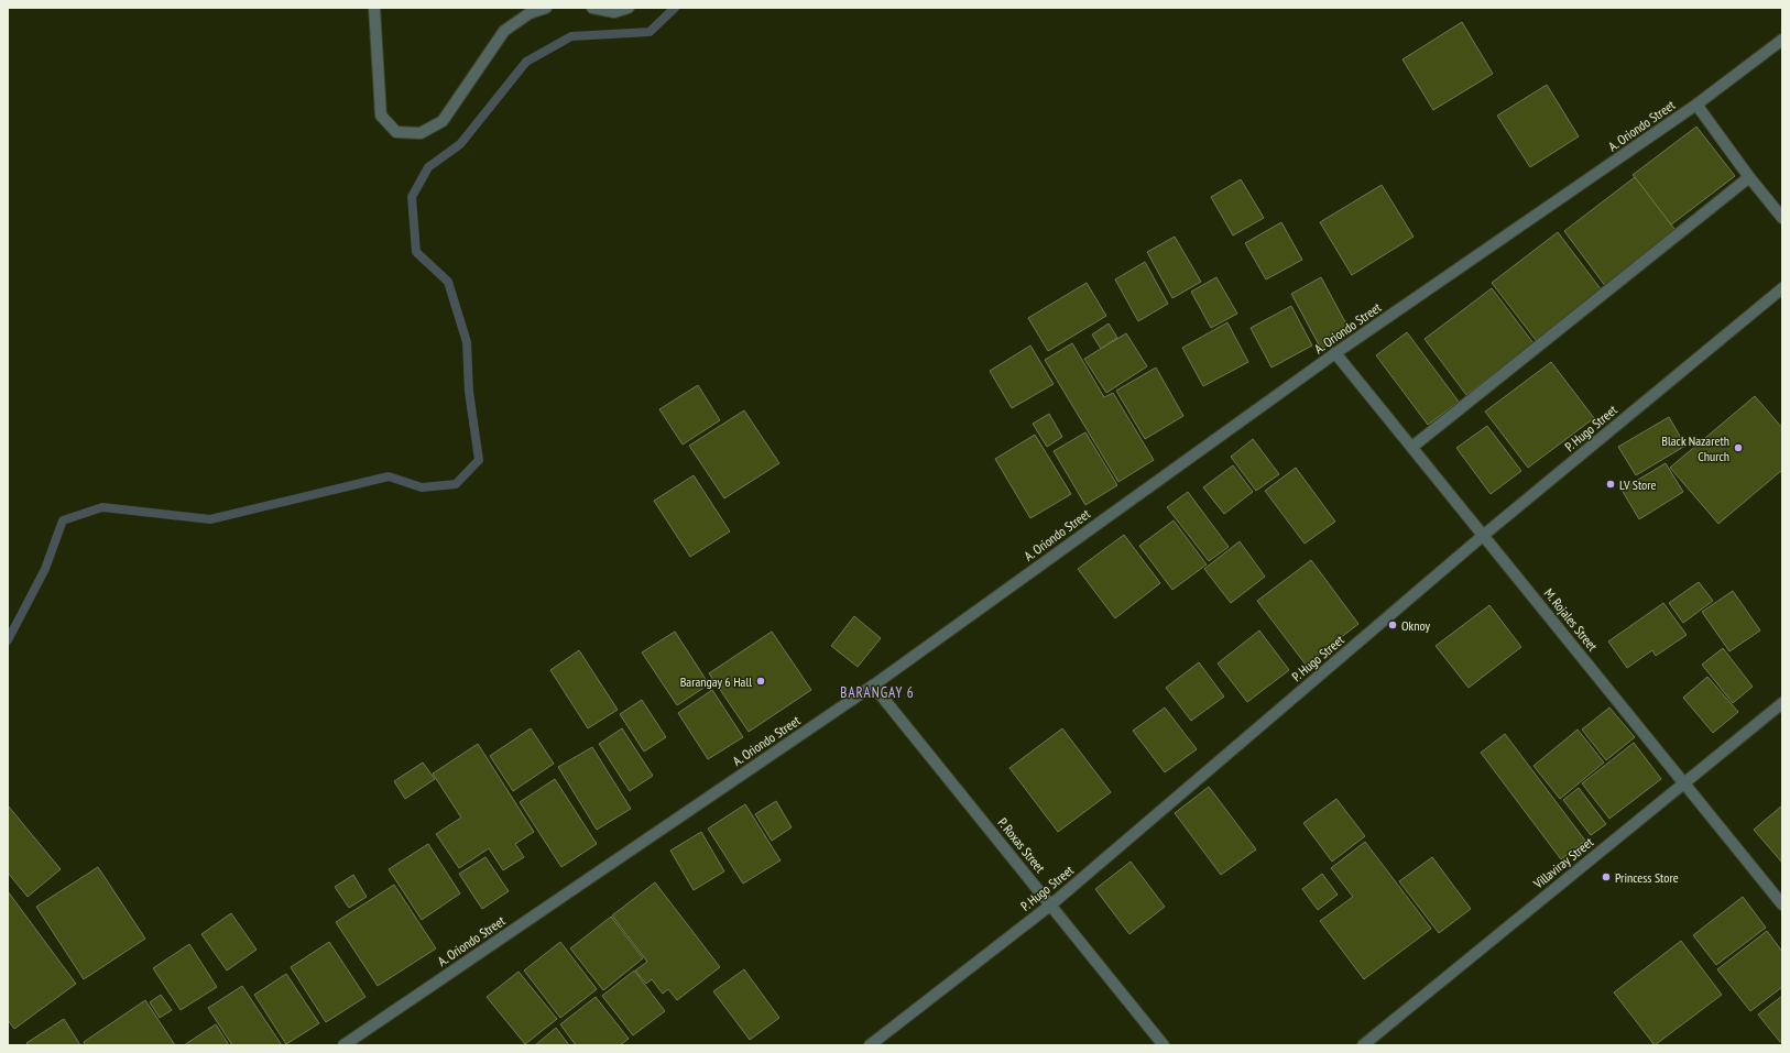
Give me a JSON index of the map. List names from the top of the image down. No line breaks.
{"streets":{"street":["A. Oriondo Street","P. Hugo Street","M. Rojales Street","P. Roxas Street","Villaviray Street"]},"crossings":[["A. Oriondo Street","M. Rojales Street"],["A. Oriondo Street","P. Roxas Street"],["P. Hugo Street","M. Rojales Street"],["P. Hugo Street","P. Roxas Street"],["M. Rojales Street","Villaviray Street"]],"districts":["BARANGAY 6"],"places":["Black Nazareth Church","LV Store","Oknoy","Barangay 6 Hall","Princess Store"]}
